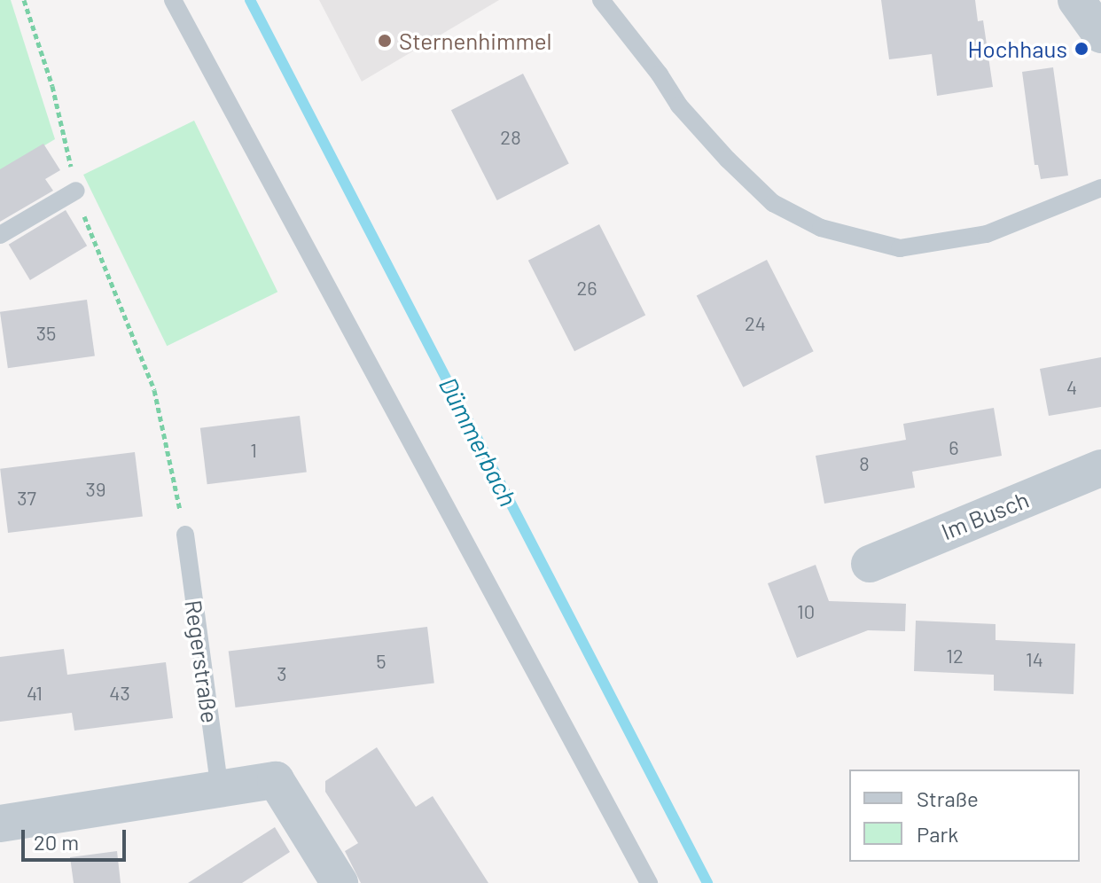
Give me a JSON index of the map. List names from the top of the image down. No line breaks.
{"streets":{"street":["Im Busch"],"lane":["Regerstraße"]},"water":["Dümmerbach"],"places":["Sternenhimmel","Hochhaus"],"house_numbers":["28","26","24","35","4","6","1","8","39","37","10","12","14","5","3","41","43"],"legend":["Straße","Park"],"scale_bar":"20 m"}
